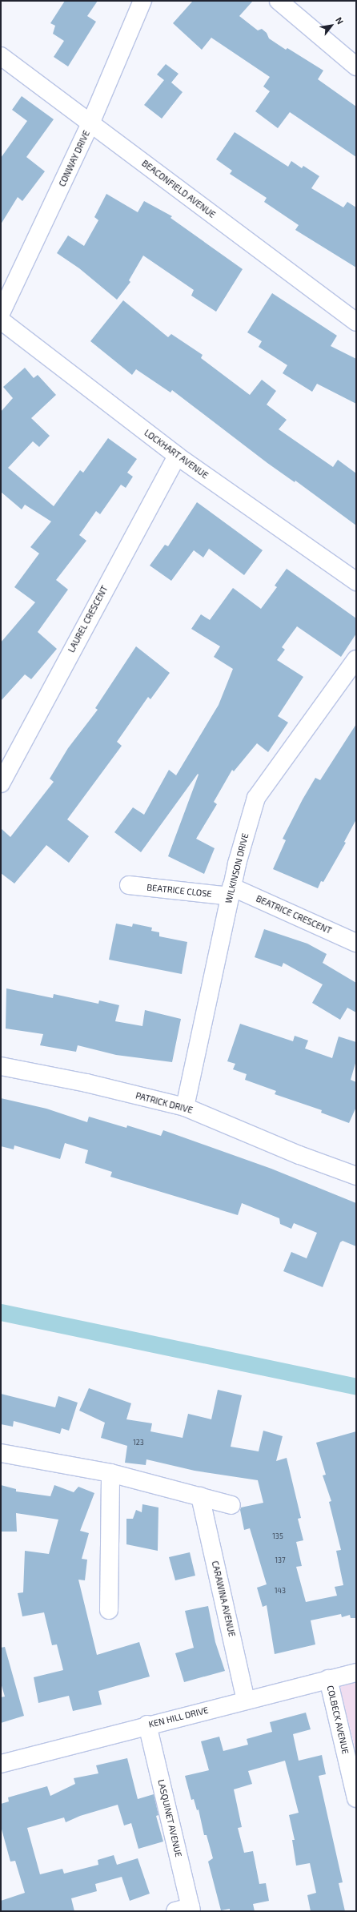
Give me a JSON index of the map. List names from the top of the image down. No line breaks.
{"streets":{"street":["CONWAY DRIVE","BEACONFIELD AVENUE","LOCKHART AVENUE","LAUREL CRESCENT","WILKINSON DRIVE","BEATRICE CLOSE","BEATRICE CRESCENT","PATRICK DRIVE","CARAWINA AVENUE","KEN HILL DRIVE","COLBECK AVENUE","LASQUINET AVENUE"]},"crossings":[["CONWAY DRIVE","BEACONFIELD AVENUE"],["LOCKHART AVENUE","LAUREL CRESCENT"],["WILKINSON DRIVE","BEATRICE CLOSE"],["WILKINSON DRIVE","BEATRICE CRESCENT"],["WILKINSON DRIVE","PATRICK DRIVE"],["BEATRICE CLOSE","BEATRICE CRESCENT"],["CARAWINA AVENUE","KEN HILL DRIVE"],["KEN HILL DRIVE","COLBECK AVENUE"],["KEN HILL DRIVE","LASQUINET AVENUE"]],"house_numbers":["123","135","137","143"],"north":"top right"}
